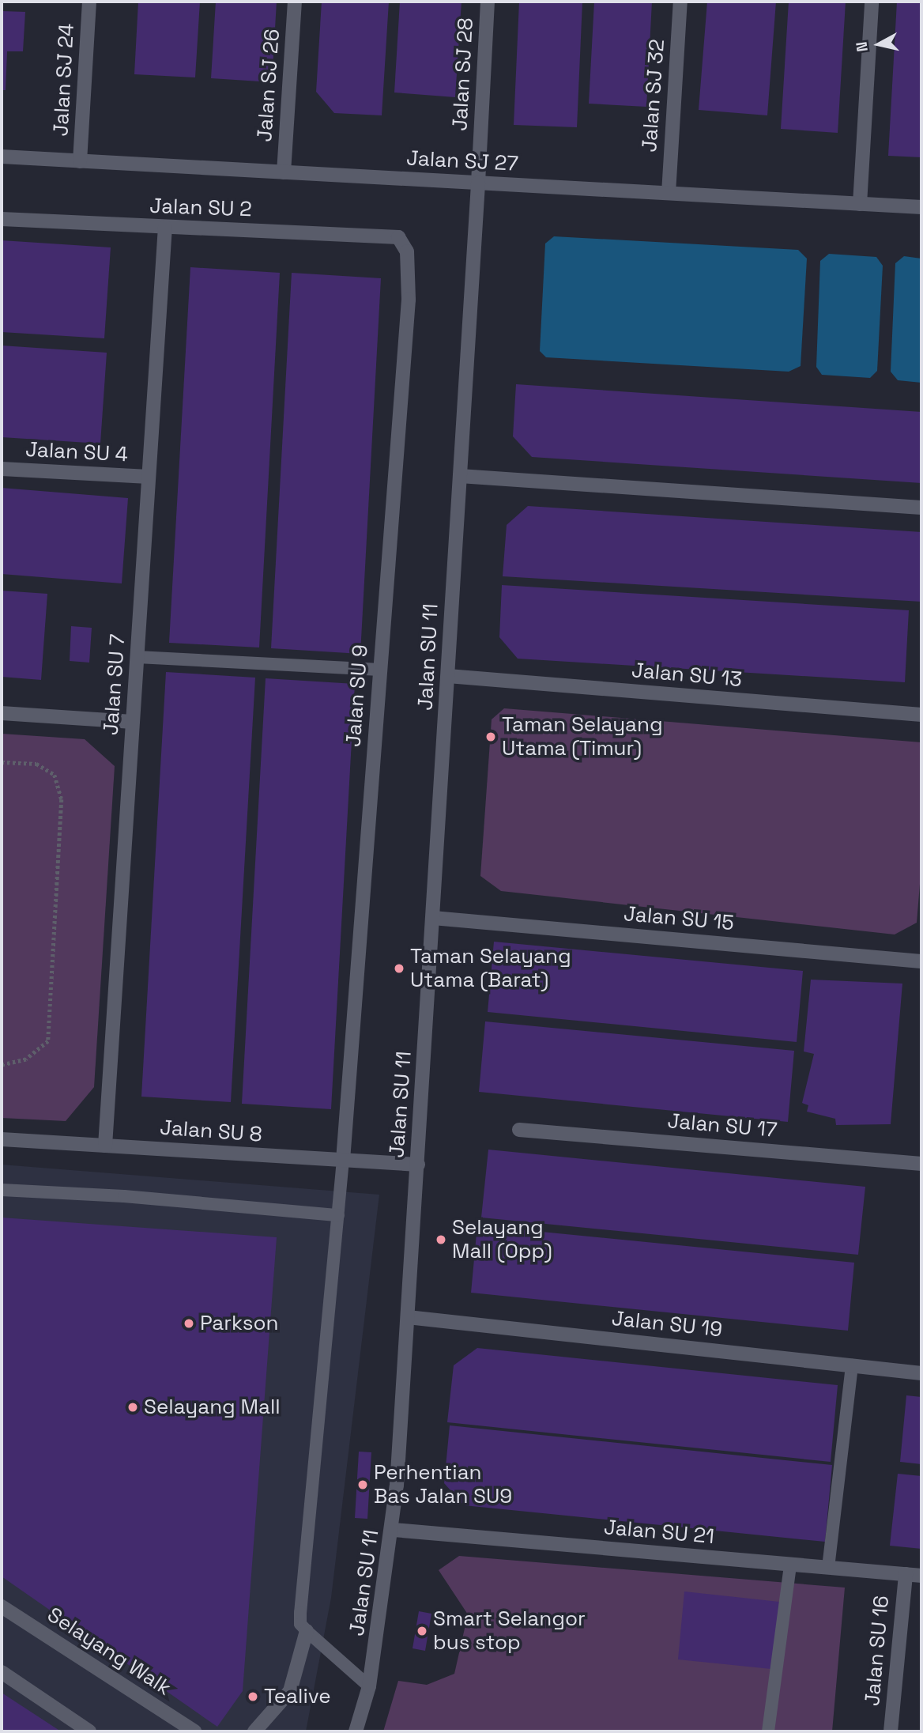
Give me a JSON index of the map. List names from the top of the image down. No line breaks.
{"streets":{"street":["Jalan SJ 28","Jalan SJ 24","Jalan SJ 26","Jalan SJ 32","Jalan SJ 27","Jalan SU 2","Jalan SU 4","Jalan SU 11","Jalan SU 13","Jalan SU 7","Jalan SU 9","Jalan SU 15","Jalan SU 17","Jalan SU 8","Jalan SU 19","Jalan SU 21","Jalan SU 16","Selayang Walk"]},"crossings":[["Jalan SJ 28","Jalan SJ 27"],["Jalan SJ 28","Jalan SU 11"],["Jalan SJ 24","Jalan SJ 27"],["Jalan SJ 26","Jalan SJ 27"],["Jalan SJ 32","Jalan SJ 27"],["Jalan SJ 27","Jalan SU 11"],["Jalan SU 2","Jalan SU 7"],["Jalan SU 2","Jalan SU 9"],["Jalan SU 4","Jalan SU 7"],["Jalan SU 11","Jalan SU 13"],["Jalan SU 11","Jalan SU 15"],["Jalan SU 11","Jalan SU 8"],["Jalan SU 11","Jalan SU 19"],["Jalan SU 11","Jalan SU 21"],["Jalan SU 7","Jalan SU 8"],["Jalan SU 9","Jalan SU 8"],["Jalan SU 21","Jalan SU 16"]],"places":["Taman Selayang Utama (Timur)","Taman Selayang Utama (Barat)","Selayang Mall (Opp)","Parkson","Selayang Mall","Perhentian Bas Jalan SU9","Smart Selangor bus stop","Tealive"],"north":"left"}
